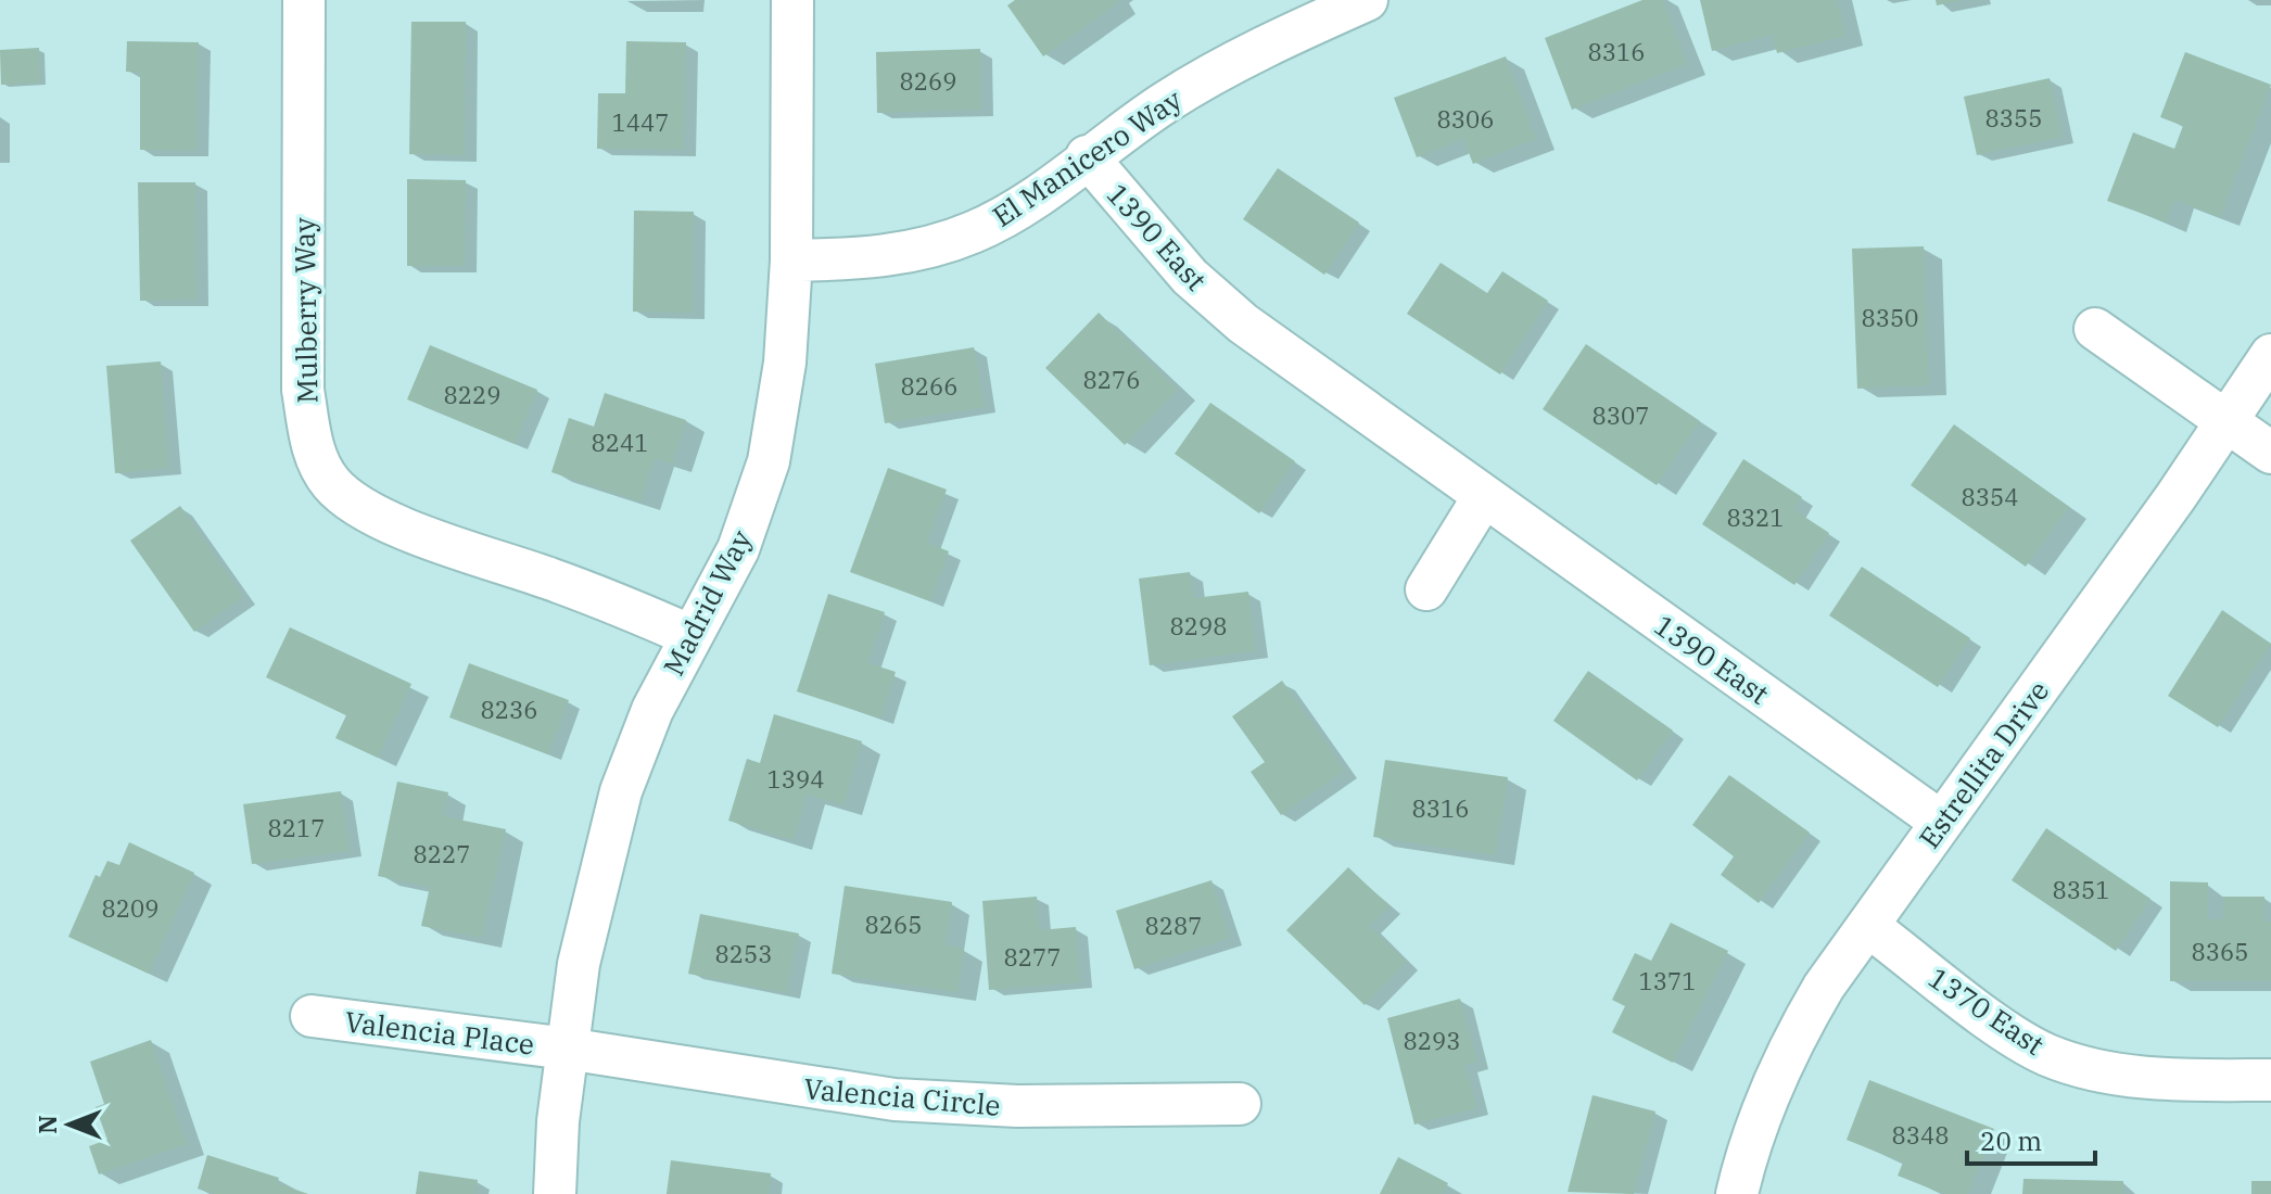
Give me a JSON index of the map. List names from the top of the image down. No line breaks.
{"streets":{"street":["El Manicero Way","1390 East","Mulberry Way","Madrid Way","Estrellita Drive","1370 East","Valencia Place","Valencia Circle"]},"crossings":[["El Manicero Way","1390 East"],["El Manicero Way","Madrid Way"],["1390 East","Estrellita Drive"],["Mulberry Way","Madrid Way"],["Madrid Way","Valencia Place"],["Madrid Way","Valencia Circle"],["Estrellita Drive","1370 East"],["Valencia Place","Valencia Circle"]],"house_numbers":["8316","8269","8355","8306","1447","8350","8276","8266","8229","8307","8241","8354","8321","8298","8236","1394","8316","8217","8227","8351","8209","8265","8287","8365","8253","8277","1371","8293","8348"],"scale_bar":"20 m","north":"left"}
